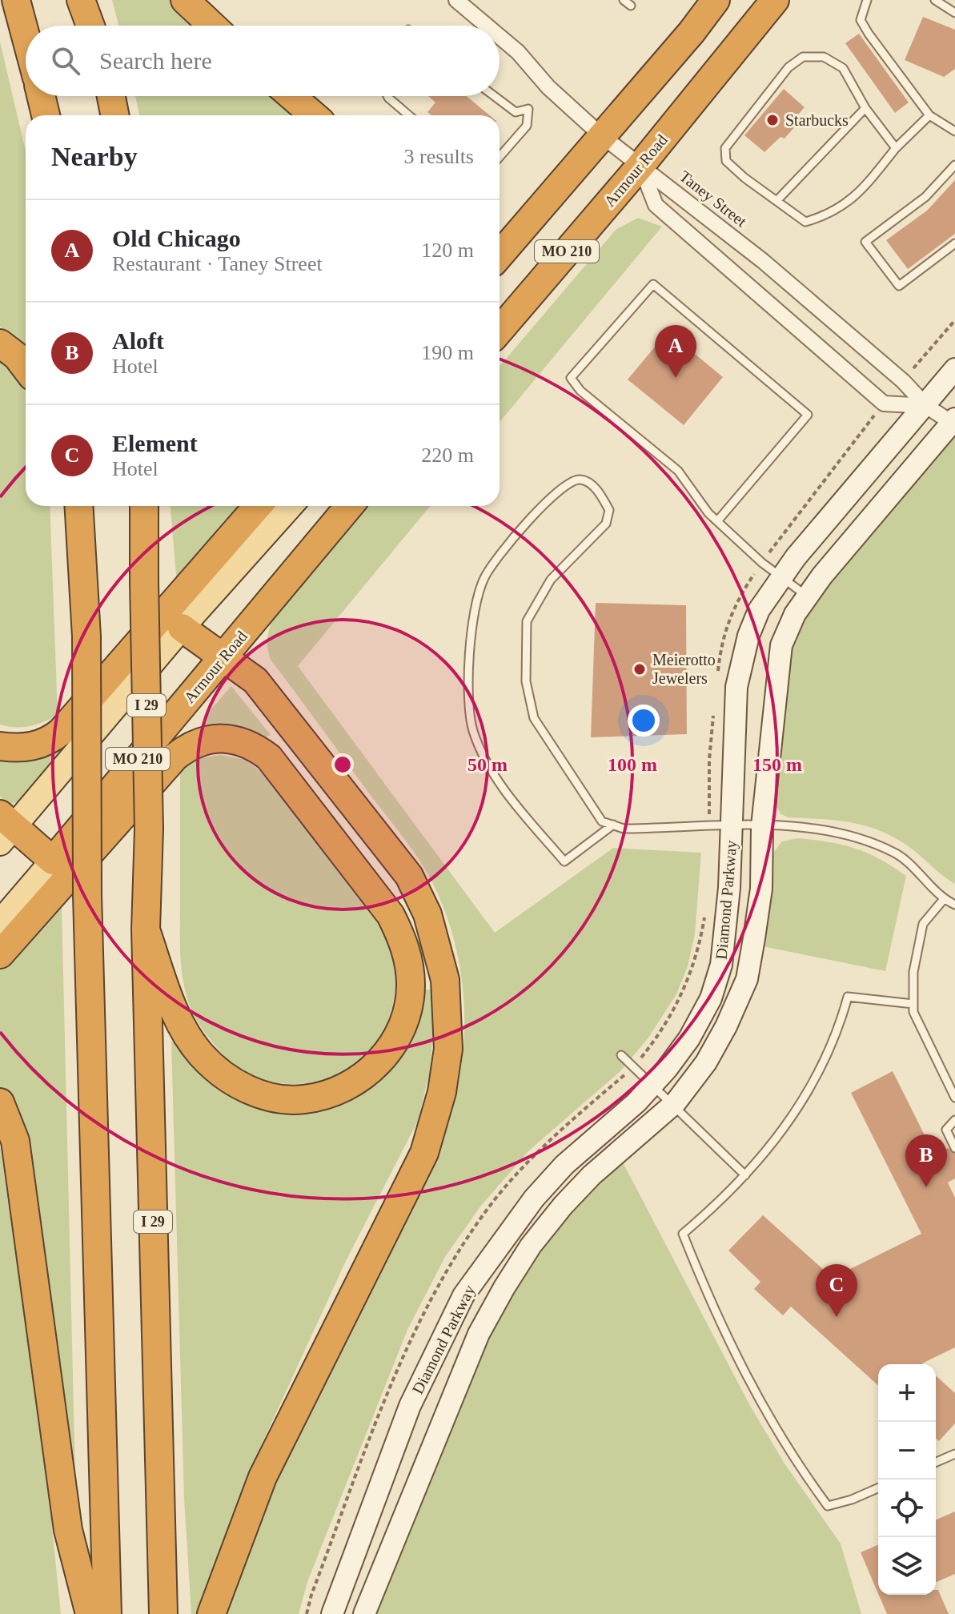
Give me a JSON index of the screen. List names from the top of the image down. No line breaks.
{"streets":{"highway":["Armour Road","MO 210","I 29"],"street":["Taney Street","Diamond Parkway"]},"crossings":[["Armour Road","Taney Street"],["Taney Street","MO 210"],["Taney Street","Diamond Parkway"]],"places":["Starbucks","Meierotto Jewelers"],"page":{"search":"Search here","heading":["Nearby","3 results"],"list":[{"mark":"A","name":"Old Chicago","note":"Restaurant · Taney Street","value":"120 m"},{"mark":"B","name":"Aloft","note":"Hotel","value":"190 m"},{"mark":"C","name":"Element","note":"Hotel","value":"220 m"}],"pins":["A","B","C"],"map_buttons":["+","−"]},"rings":["50 m","100 m","150 m"]}
